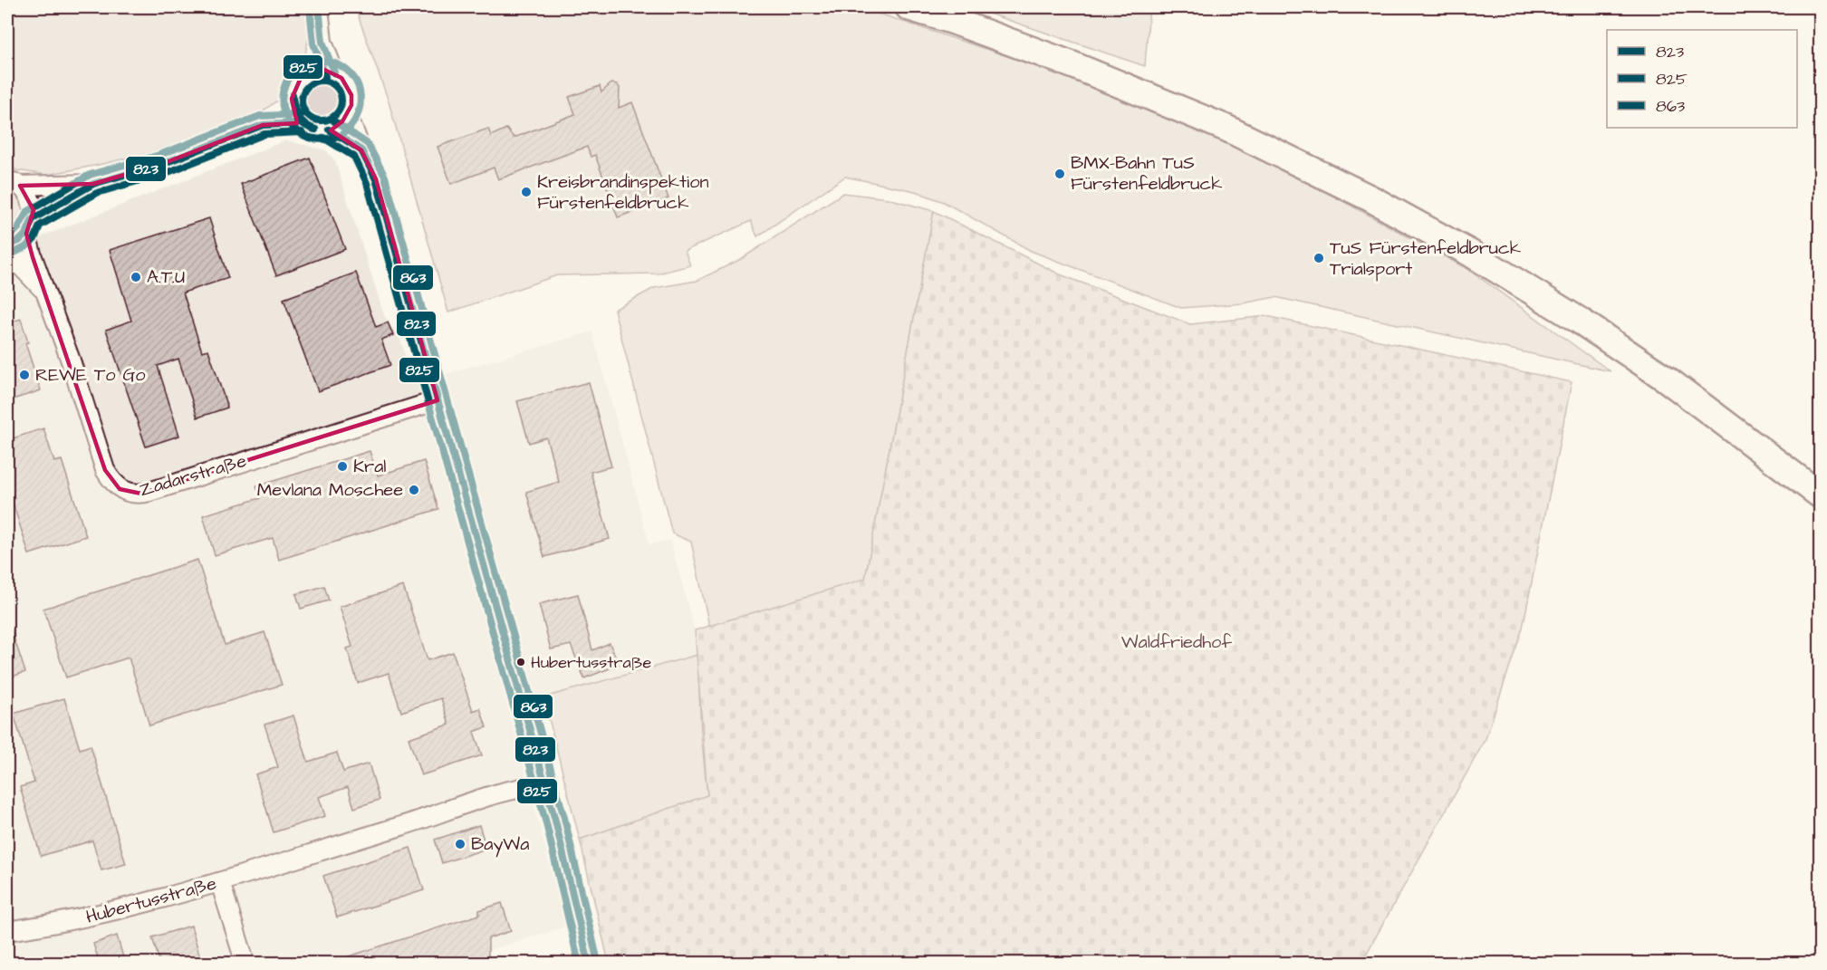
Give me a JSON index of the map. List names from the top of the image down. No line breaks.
{"streets":{"street":["Zadarstraße","Hubertusstraße"]},"parks":["Waldfriedhof"],"places":["BMX-Bahn TuS Fürstenfeldbruck","Kreisbrandinspektion Fürstenfeldbruck","TuS Fürstenfeldbruck Trialsport","A.T.U","REWE To Go","Kral","Mevlana Moschee","Hubertusstraße","BayWa"],"lines":["transit line 823","transit line 825","transit line 863"],"legend":["823","825","863"]}
